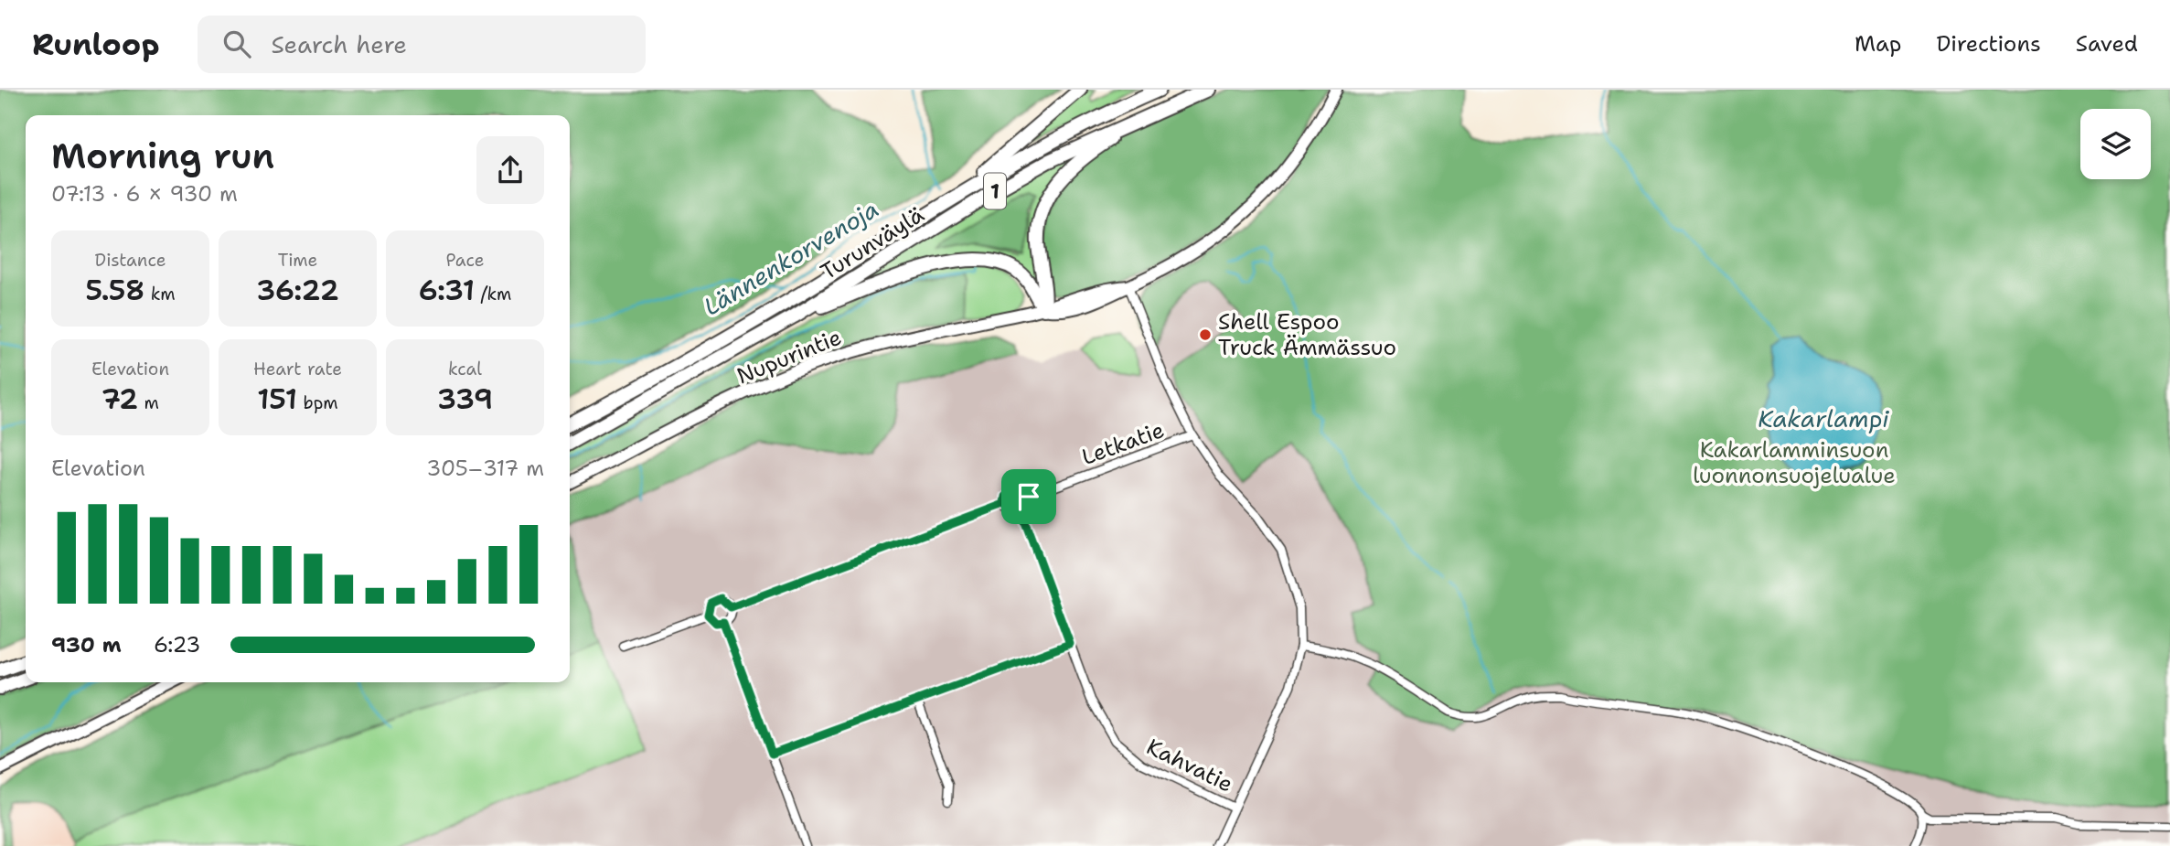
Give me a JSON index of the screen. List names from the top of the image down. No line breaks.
{"streets":{"highway":["1","Turunväylä"],"main road":["Nupurintie"],"street":["Letkatie","Kahvatie"]},"crossings":[["Letkatie","Kahvatie"]],"water":["Lännenkorvenoja","Kakarlampi"],"parks":["Kakarlamminsuon luonnonsuojelualue"],"places":["Shell Espoo Truck Ämmässuo"],"page":{"header":"Runloop","search":"Search here","nav":["Map","Directions","Saved"],"heading":["Morning run","07:13 · 6 × 930 m"],"stats":[["Distance","5.58 km"],["Time","36:22"],["Pace","6:31 /km"],["Elevation","72 m"],["Heart rate","151 bpm"],["kcal","339"]],"chart":["Elevation","305–317 m"],"list":[{"name":"930 m","note":"6:23"}]}}
